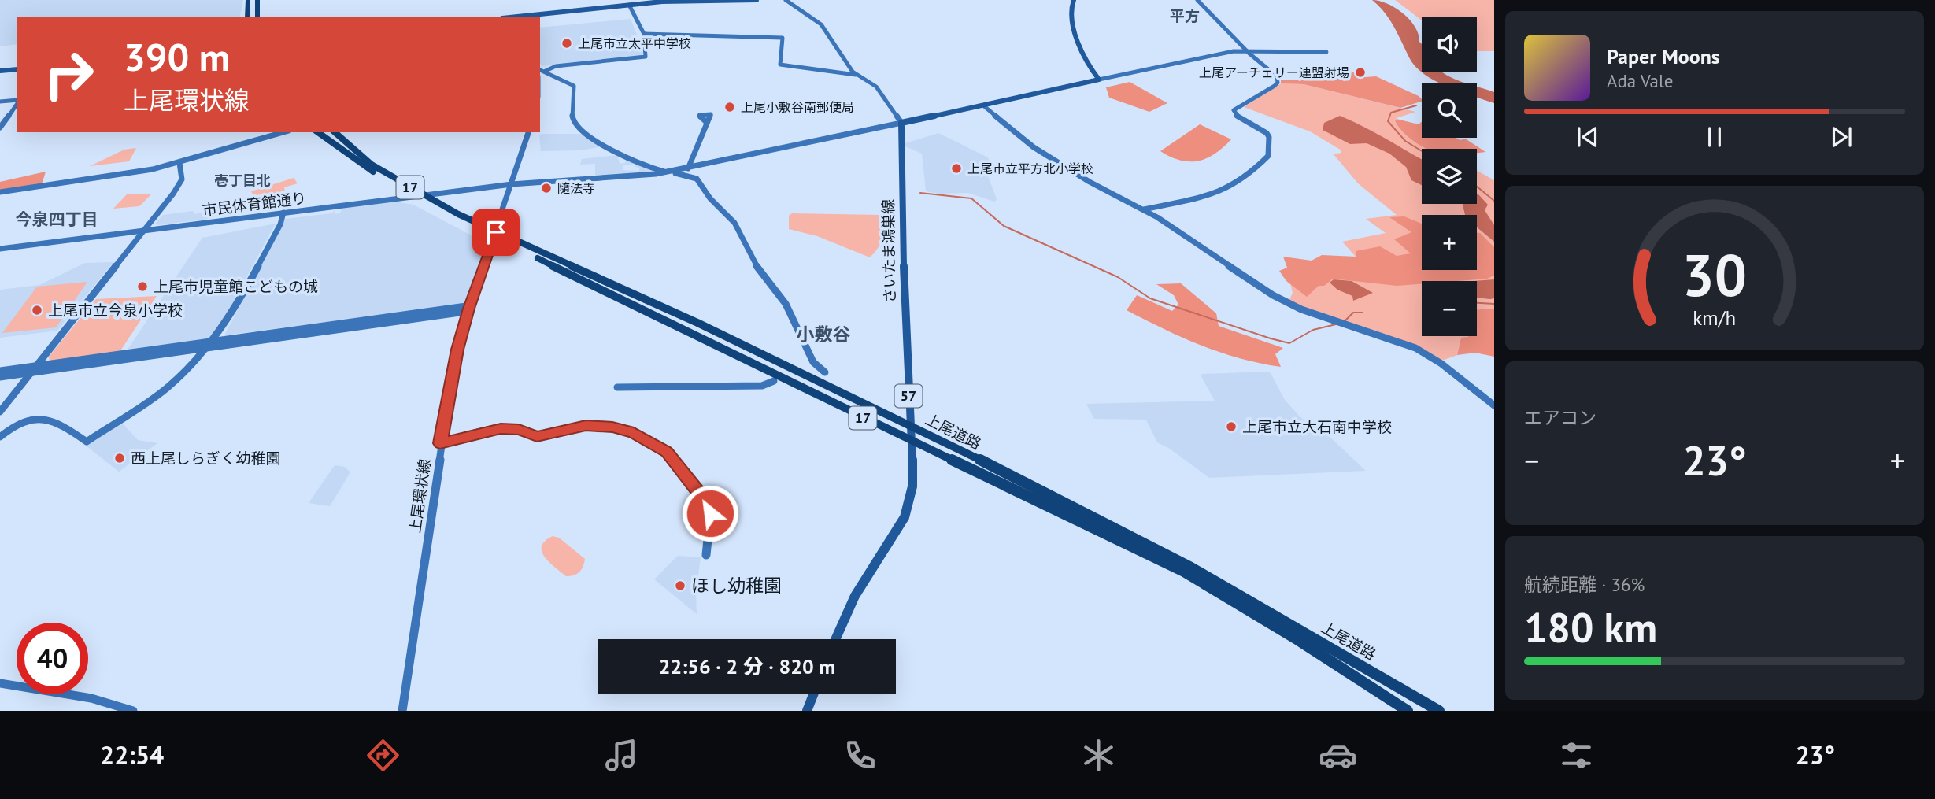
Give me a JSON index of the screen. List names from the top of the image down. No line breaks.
{"streets":{"highway":["17","上尾道路"],"main road":["さいたま鴻巣線","57"],"street":["市民体育館通り","上尾環状線"]},"crossings":[["市民体育館通り","上尾道路"],["市民体育館通り","上尾環状線"],["さいたま鴻巣線","上尾道路"],["上尾道路","上尾環状線"]],"districts":["平方","壱丁目北","今泉四丁目","小敷谷"],"places":["上尾市立太平中学校","上尾アーチェリー連盟射場","上尾小敷谷南郵便局","上尾市立平方北小学校","隨法寺","上尾市児童館こどもの城","上尾市立今泉小学校","上尾市立大石南中学校","西上尾しらぎく幼稚園","ほし幼稚園"],"page":{"map_buttons":["+","−"],"turn":["390 m","上尾環状線"],"song":["Paper Moons","Ada Vale"],"tile":["エアコン",["航続距離 · 36%","180 km"]],"heat":["−","23°","+"],"limit":"40","trip":"22:56 · 2 分 · 820 m","tabs":["22:54","23°"],"gauge":["30","km/h"]}}
